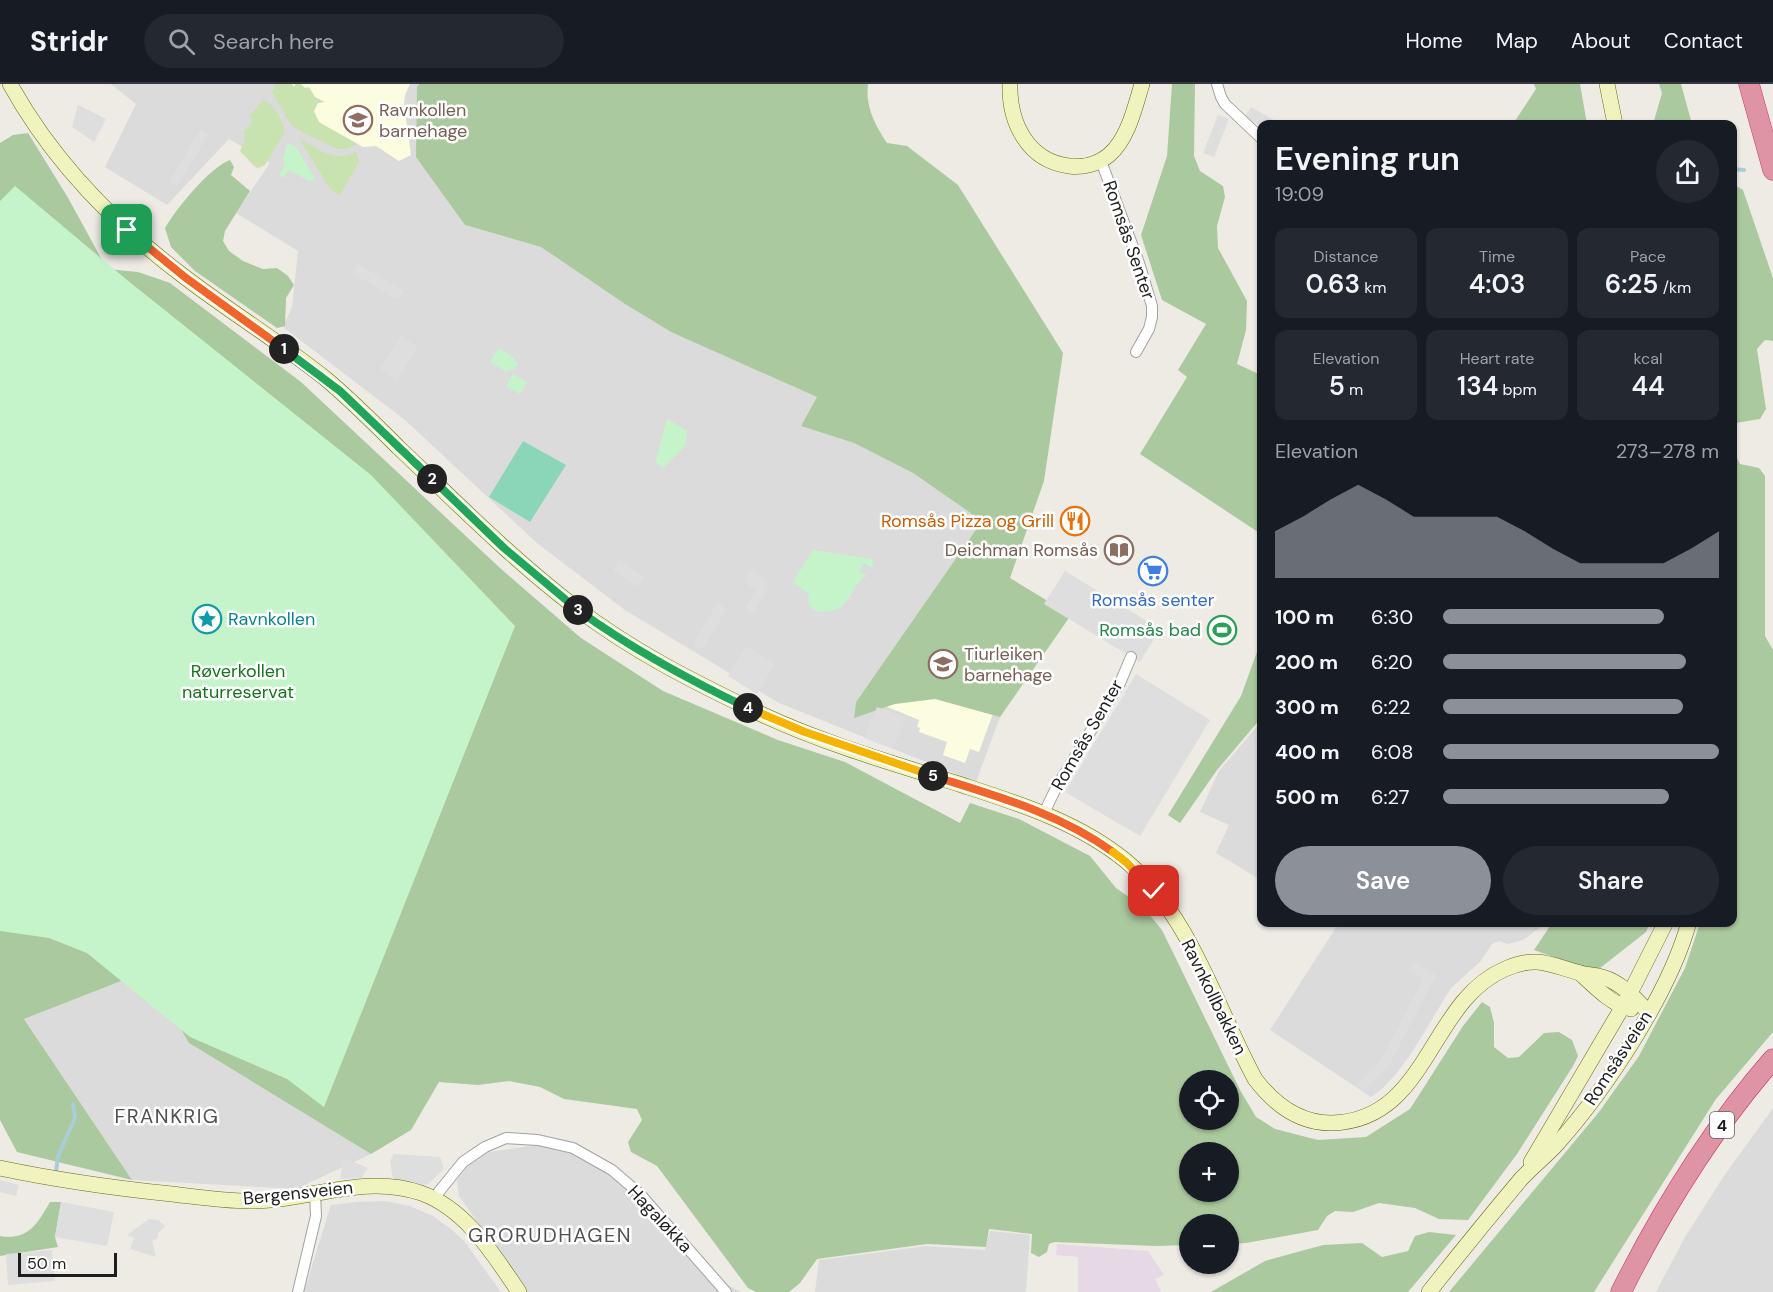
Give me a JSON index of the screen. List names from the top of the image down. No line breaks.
{"streets":{"highway":["4"],"street":["Romsås Senter","Ravnkollbakken","Romsåsveien","Bergensveien","Hagaløkka"]},"crossings":[["Romsås Senter","Ravnkollbakken"],["Ravnkollbakken","Romsåsveien"],["Bergensveien","Hagaløkka"]],"districts":["FRANKRIG","GRORUDHAGEN"],"parks":["Røverkollen naturreservat"],"places":{"school or university":["Ravnkollen barnehage","Tiurleiken barnehage"],"restaurant":["Romsås Pizza og Grill"],"library":["Deichman Romsås"],"supermarket":["Romsås senter"],"place":["Ravnkollen"],"sports":["Romsås bad"]},"scale_bar":"50 m","page":{"header":"Stridr","search":"Search here","nav":["Home","Map","About","Contact"],"heading":["Evening run","19:09"],"stats":[["Distance","0.63 km"],["Time","4:03"],["Pace","6:25 /km"],["Elevation","5 m"],["Heart rate","134 bpm"],["kcal","44"]],"pins":["1","2","3","4","5"],"chart":["Elevation","273–278 m"],"list":[{"name":"100 m","note":"6:30"},{"name":"200 m","note":"6:20"},{"name":"300 m","note":"6:22"},{"name":"400 m","note":"6:08"},{"name":"500 m","note":"6:27"}],"buttons":["Save","Share"],"map_buttons":["+","−"],"scale":"50 m"}}
